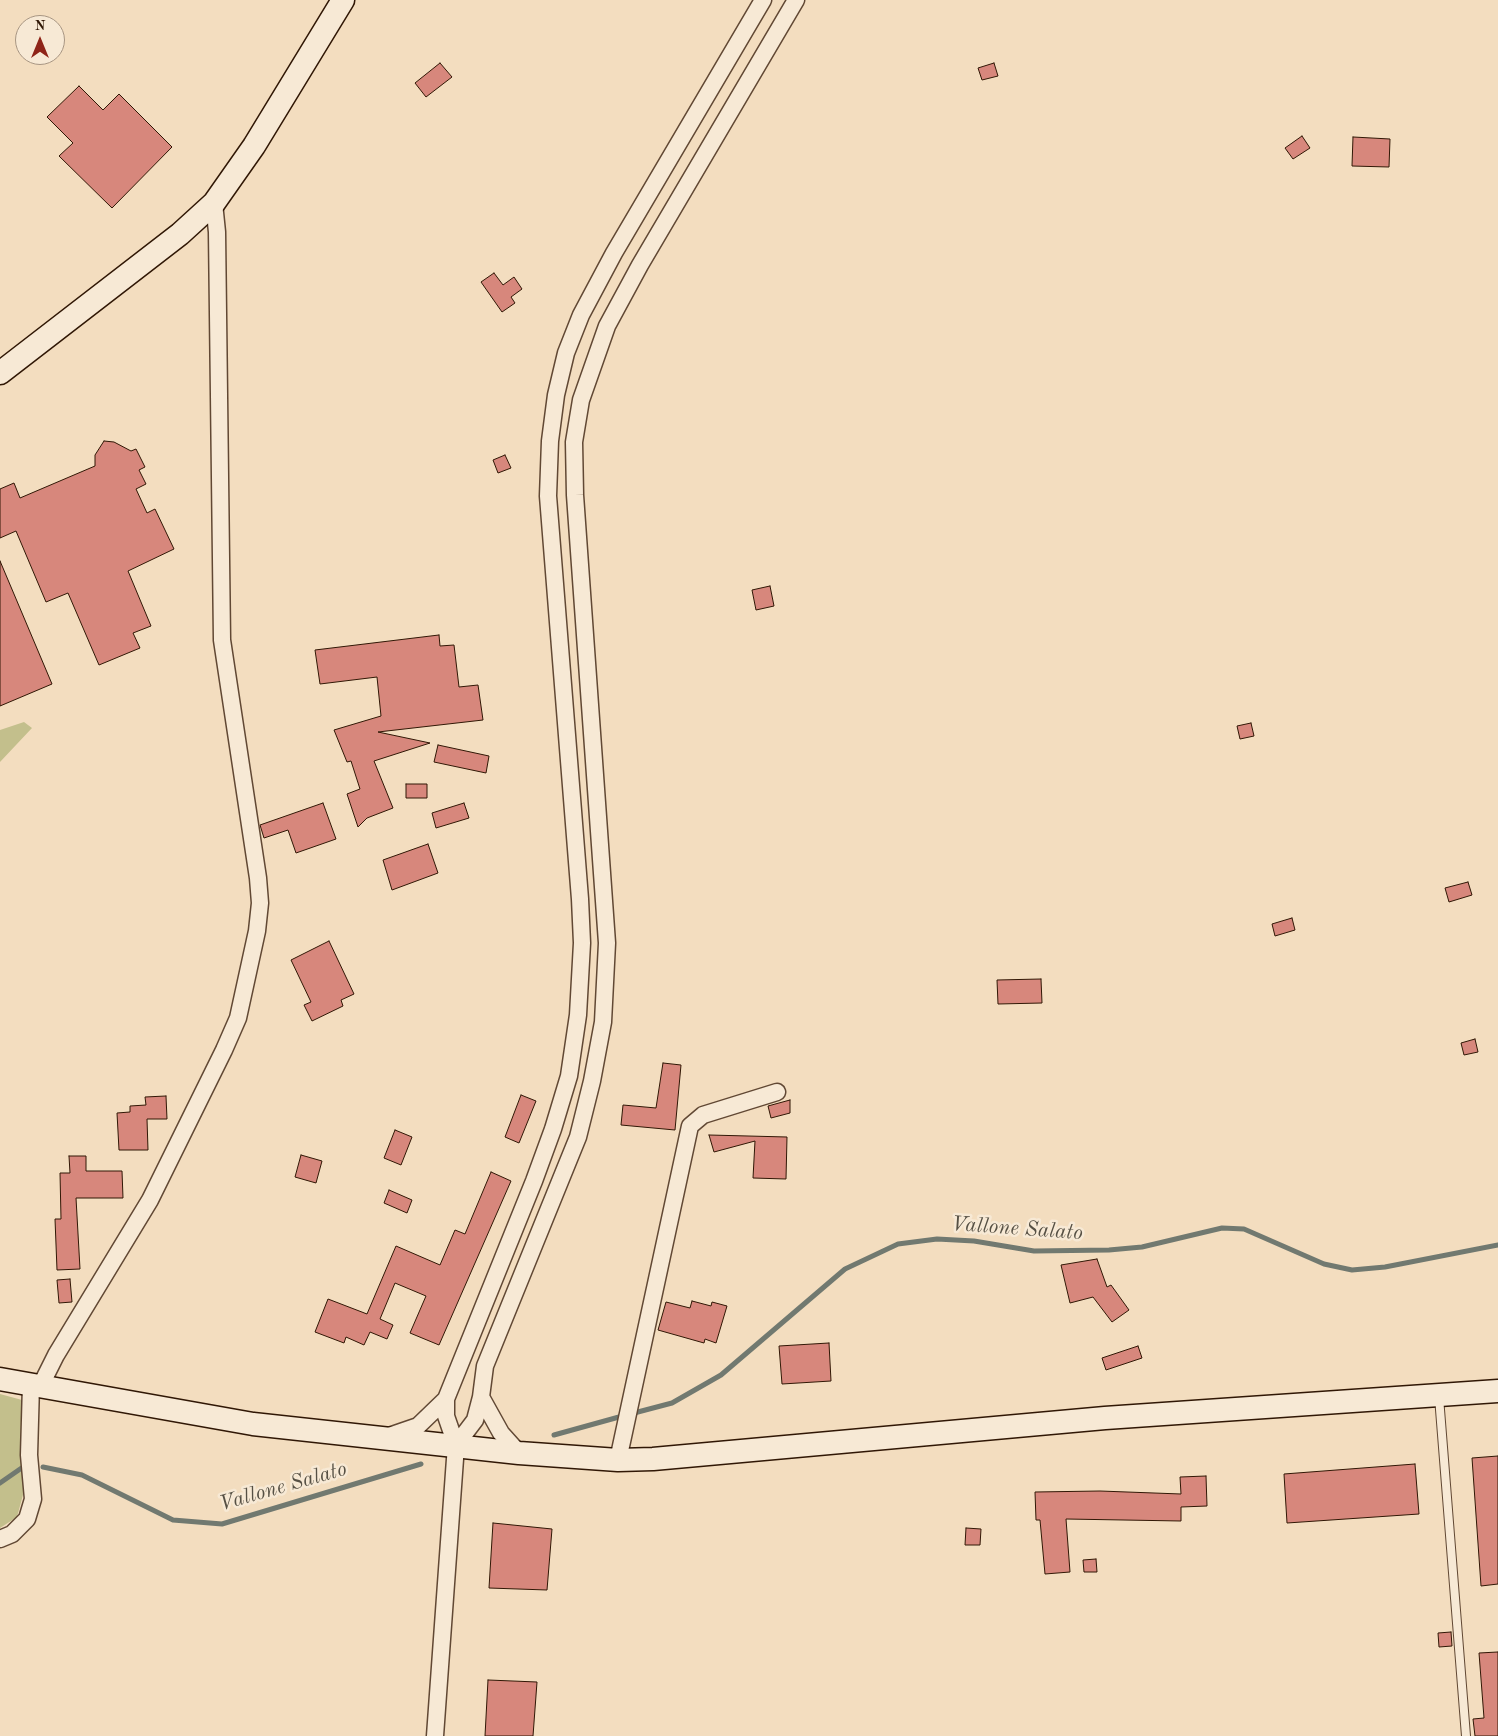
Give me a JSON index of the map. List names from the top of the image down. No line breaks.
{"water":["Vallone Salato"],"north":"top"}
